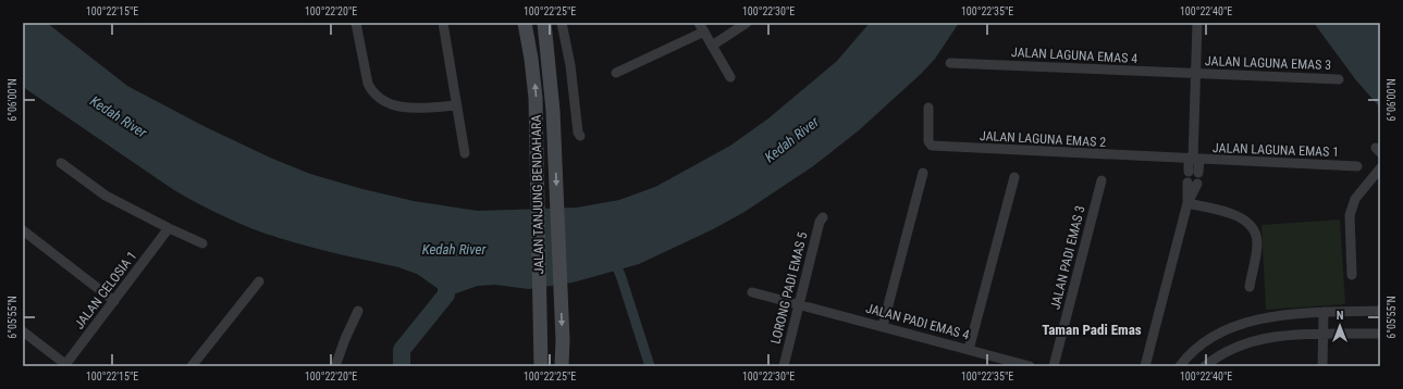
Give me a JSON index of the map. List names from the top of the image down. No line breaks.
{"streets":{"main road":["JALAN TANJUNG BENDAHARA"],"street":["JALAN LAGUNA EMAS 4","JALAN LAGUNA EMAS 3","JALAN LAGUNA EMAS 2","JALAN LAGUNA EMAS 1","JALAN PADI EMAS 3","LORONG PADI EMAS 5","JALAN CELOSIA 1","JALAN PADI EMAS 4"]},"crossings":[["JALAN LAGUNA EMAS 4","JALAN LAGUNA EMAS 3"],["JALAN LAGUNA EMAS 2","JALAN LAGUNA EMAS 1"],["LORONG PADI EMAS 5","JALAN PADI EMAS 4"]],"districts":["Taman Padi Emas"],"water":["Kedah River"],"north":"top","coordinates":["100°22'15\"E","100°22'20\"E","100°22'25\"E","100°22'30\"E","100°22'35\"E","100°22'40\"E","6°06'00\"N","6°05'55\"N"]}
